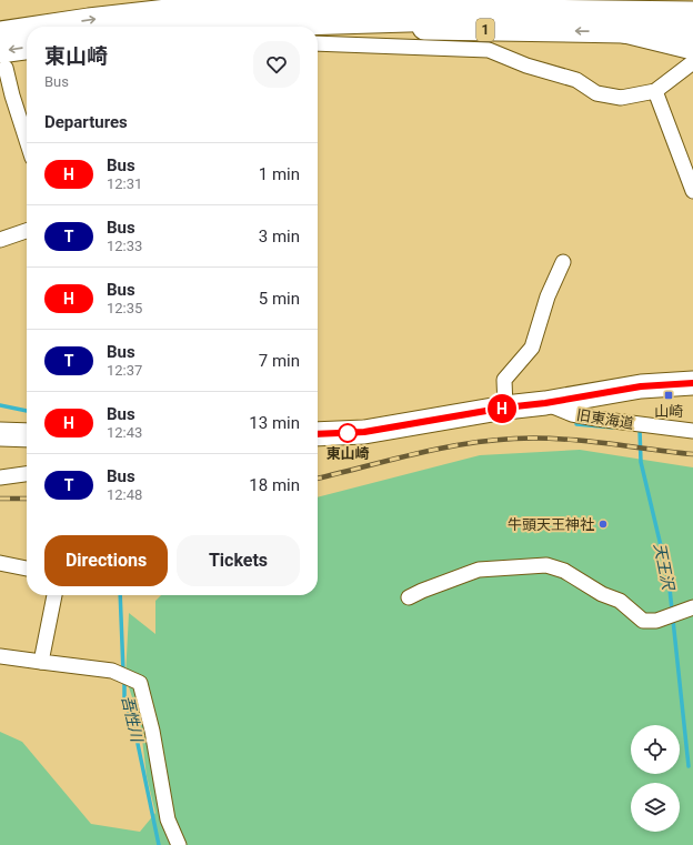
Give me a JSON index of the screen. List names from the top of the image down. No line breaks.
{"streets":{"highway":["1"],"street":["旧東海道"]},"water":["天王沢","吾性川"],"places":{"transit":["山崎"],"other":["東山崎","牛頭天王神社"]},"lines":["bus line H"],"page":{"on_map":"H","heading":[["東山崎","Bus"],"Departures"],"list":[{"mark":"H","name":"Bus","note":"12:31","value":"1 min"},{"mark":"T","name":"Bus","note":"12:33","value":"3 min"},{"mark":"H","name":"Bus","note":"12:35","value":"5 min"},{"mark":"T","name":"Bus","note":"12:37","value":"7 min"},{"mark":"H","name":"Bus","note":"12:43","value":"13 min"},{"mark":"T","name":"Bus","note":"12:48","value":"18 min"}],"buttons":["Directions","Tickets"]}}
